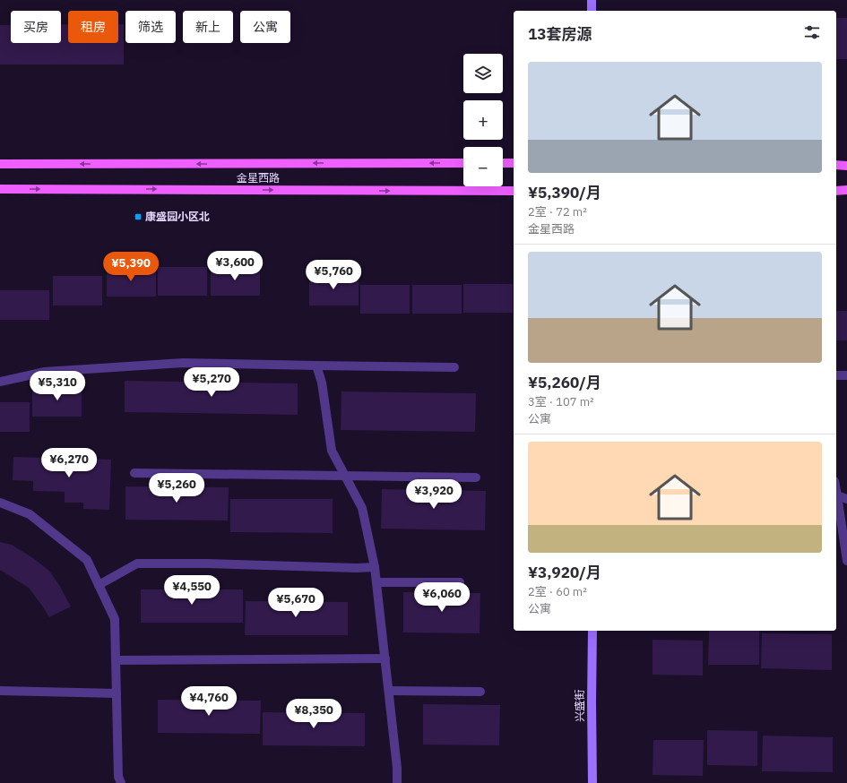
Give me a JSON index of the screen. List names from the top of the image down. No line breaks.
{"streets":{"main road":["金星西路"],"street":["兴盛街"]},"places":{"transit":["康盛园小区北"]},"page":{"chip":["买房","租房","筛选","新上","公寓"],"heading":"13套房源","map_buttons":["+","−"],"list":[{"name":"¥5,390/月","note":"2室 · 72 m² · 金星西路"},{"name":"¥5,260/月","note":"3室 · 107 m² · 公寓"},{"name":"¥3,920/月","note":"2室 · 60 m² · 公寓"}],"price":["¥3,600","¥5,390","¥5,760","¥5,270","¥5,310","¥6,270","¥5,260","¥3,920","¥4,550","¥6,060","¥5,670","¥4,760","¥8,350"]}}
